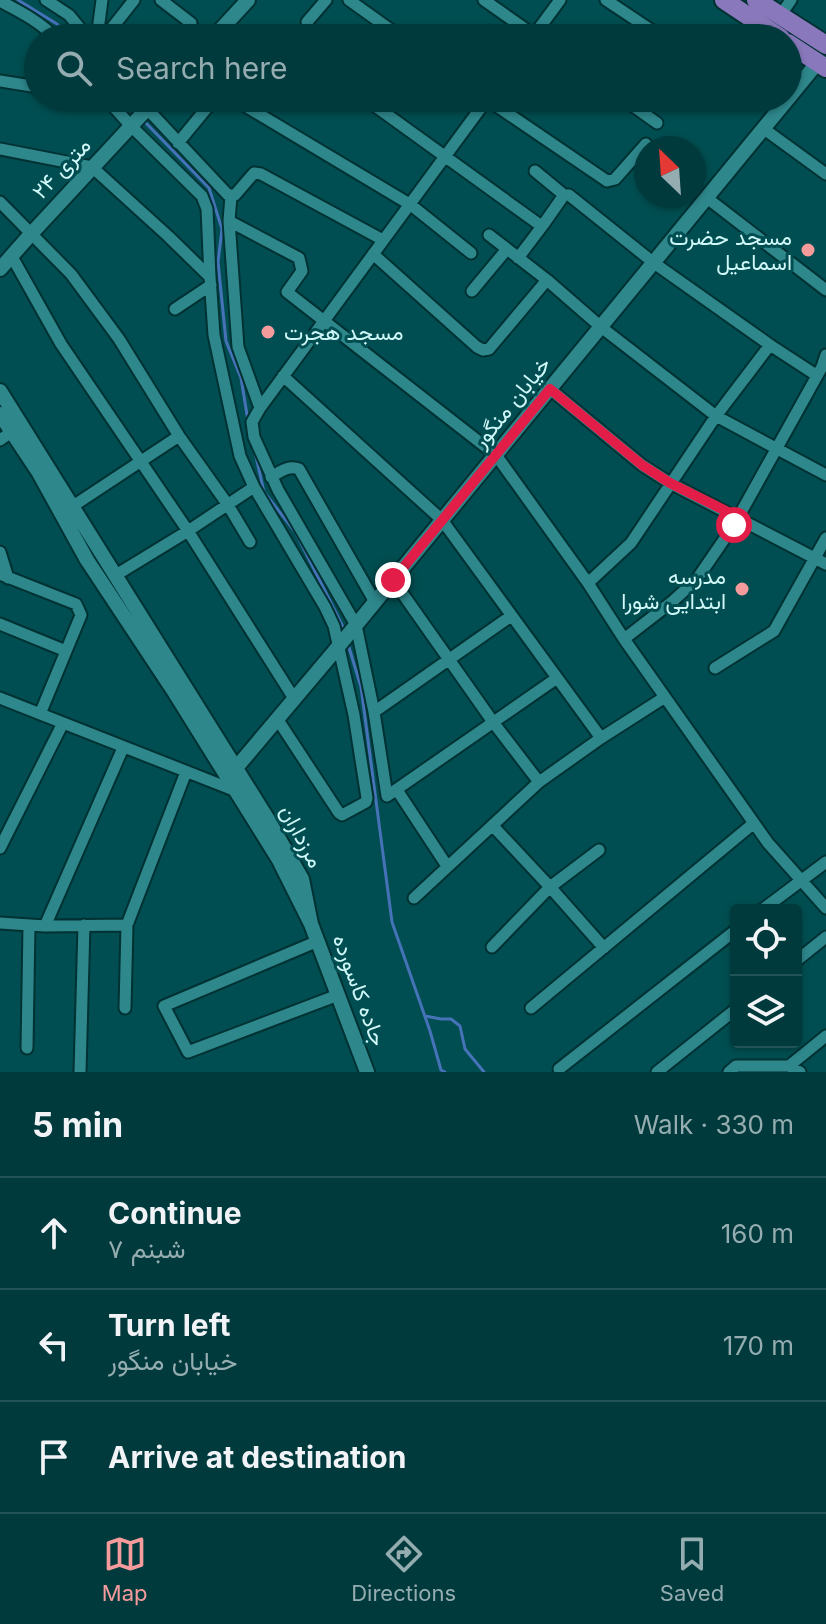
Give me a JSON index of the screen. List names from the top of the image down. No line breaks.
{"streets":{"street":["۲۴ متری","خیابان منگور","مرزداران","جاده کاسورده"]},"crossings":[["خیابان منگور","مرزداران"],["مرزداران","جاده کاسورده"]],"places":["مسجد حضرت اسماعیل","مسجد هجرت","مدرسه ابتدایی شورا"],"north":"top left","page":{"search":"Search here","heading":["5 min","Walk · 330 m"],"list":[["Continue","شبنم ۷","160 m"],["Turn left","خیابان منگور","170 m"],"Arrive at destination"],"nav":["Map","Directions","Saved"]}}
